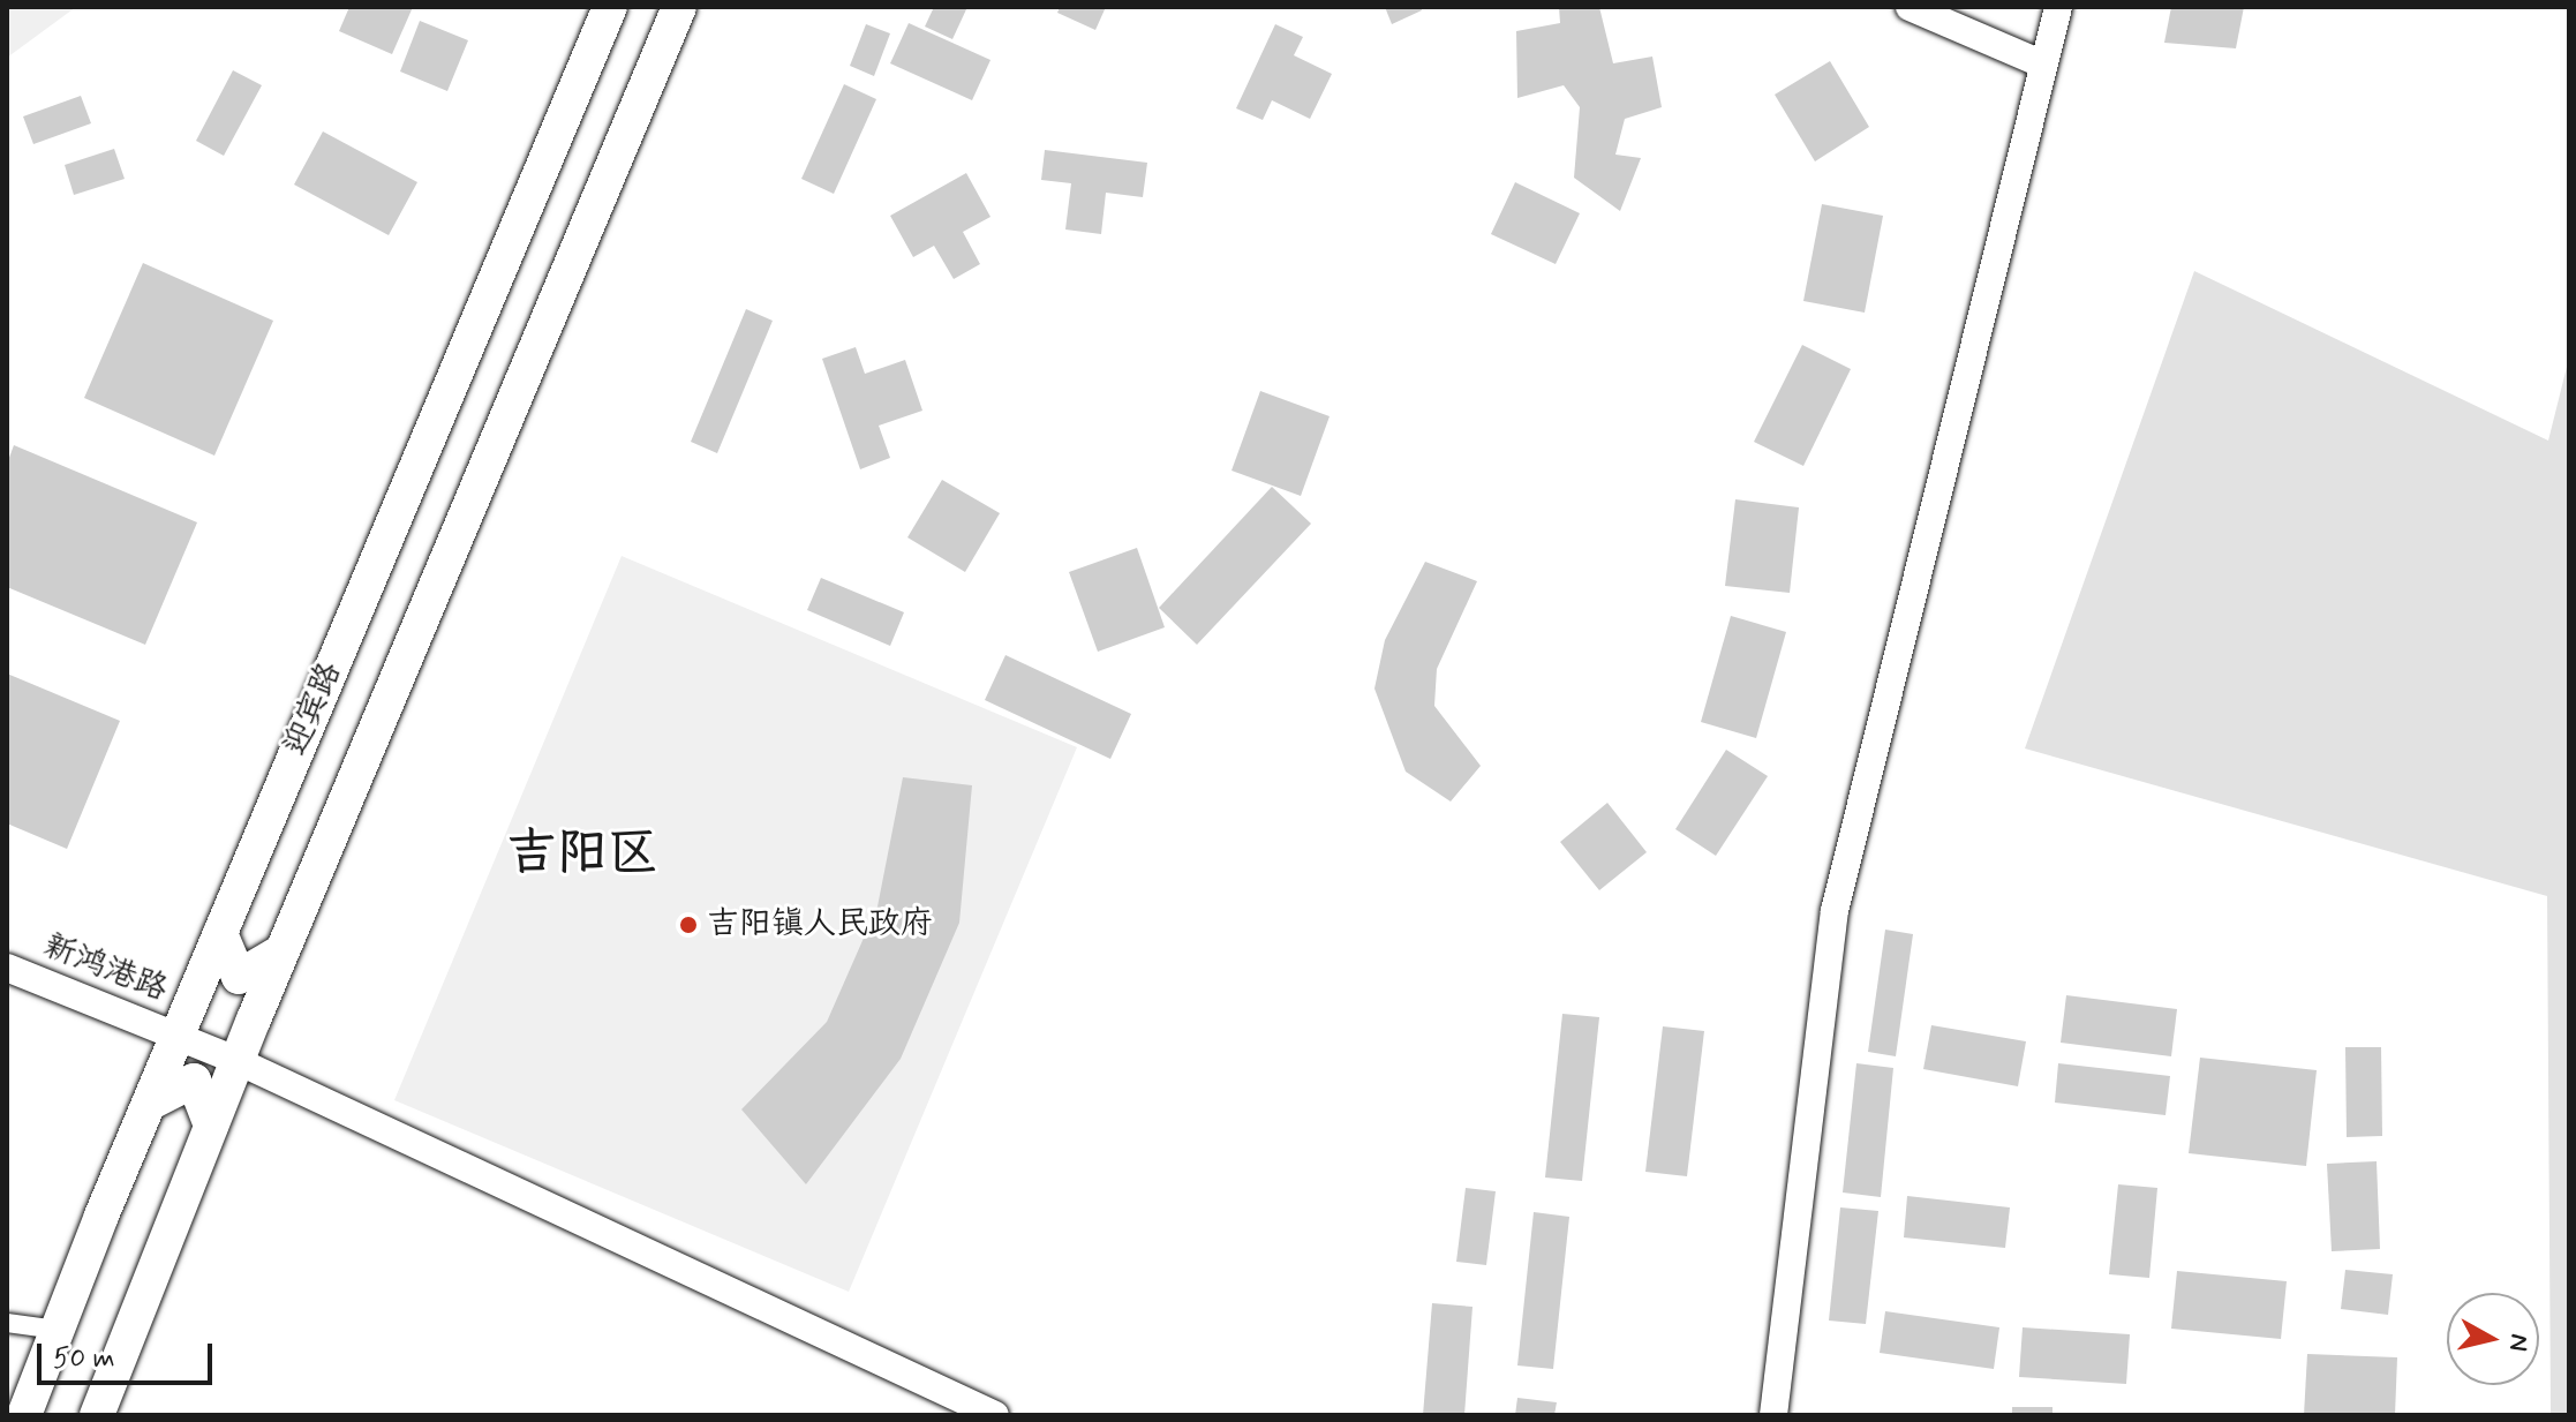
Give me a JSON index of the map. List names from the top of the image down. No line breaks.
{"streets":{"highway":["迎宾路"],"street":["新鸿港路"]},"crossings":[["迎宾路","新鸿港路"]],"districts":["吉阳区"],"places":["吉阳镇人民政府"],"scale_bar":"50 m","north":"right"}
